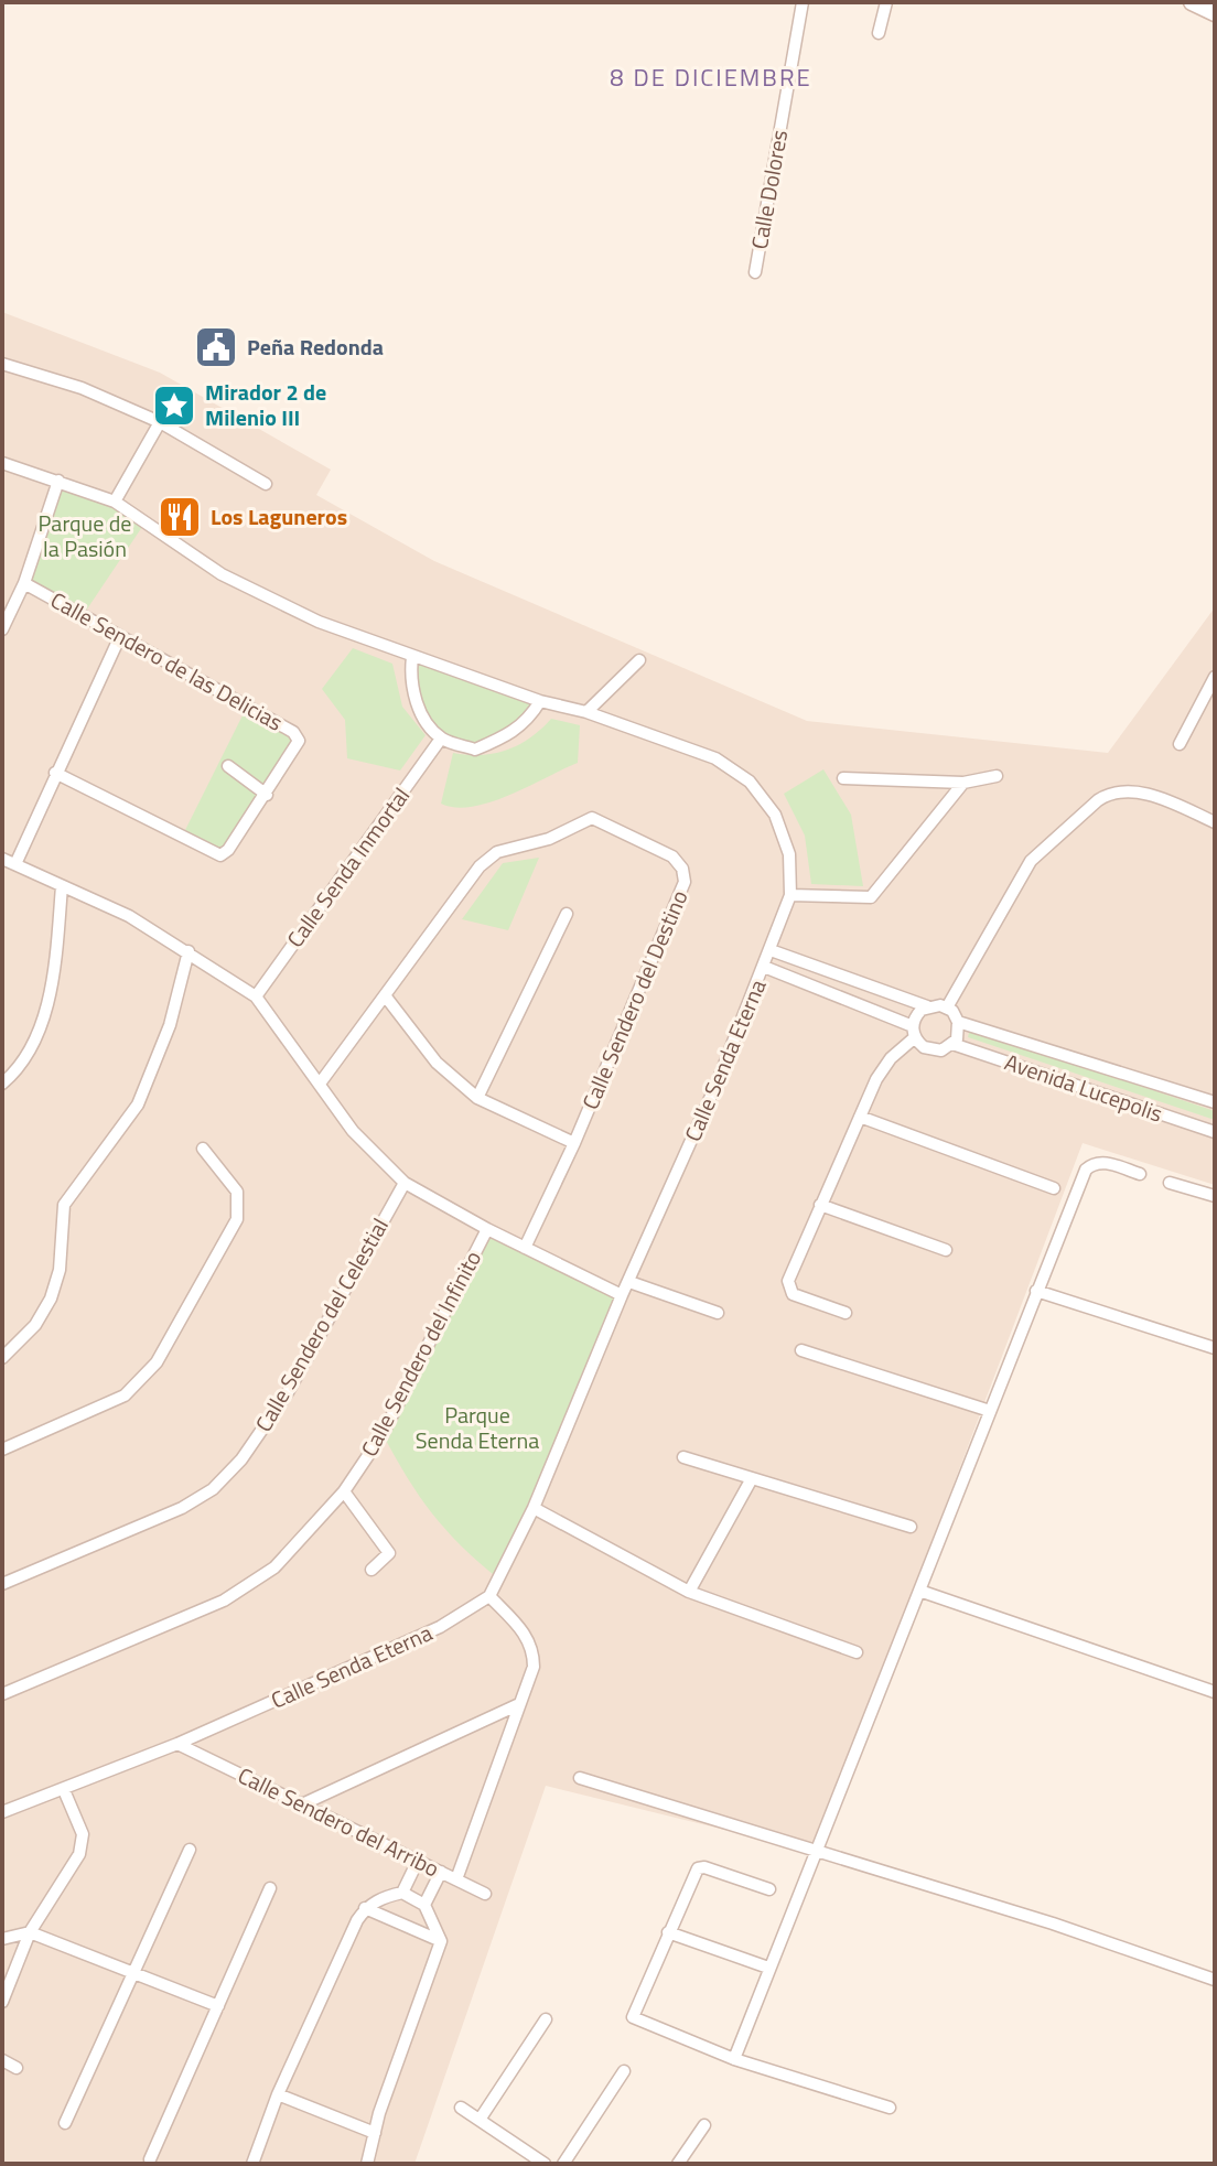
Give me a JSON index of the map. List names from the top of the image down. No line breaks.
{"streets":{"street":["Calle Dolores","Calle Sendero de las Delicias","Calle Senda Inmortal","Calle Sendero del Destino","Calle Senda Eterna","Avenida Lucepolis","Calle Sendero del Celestial","Calle Sendero del Infinito","Calle Sendero del Arribo"]},"crossings":[["Calle Senda Eterna","Avenida Lucepolis"],["Calle Senda Eterna","Calle Sendero del Arribo"]],"districts":["8 DE DICIEMBRE"],"parks":["Parque de la Pasión","Parque Senda Eterna"],"places":{"public building":["Peña Redonda"],"place":["Mirador 2 de Milenio III"],"restaurant":["Los Laguneros"]}}
